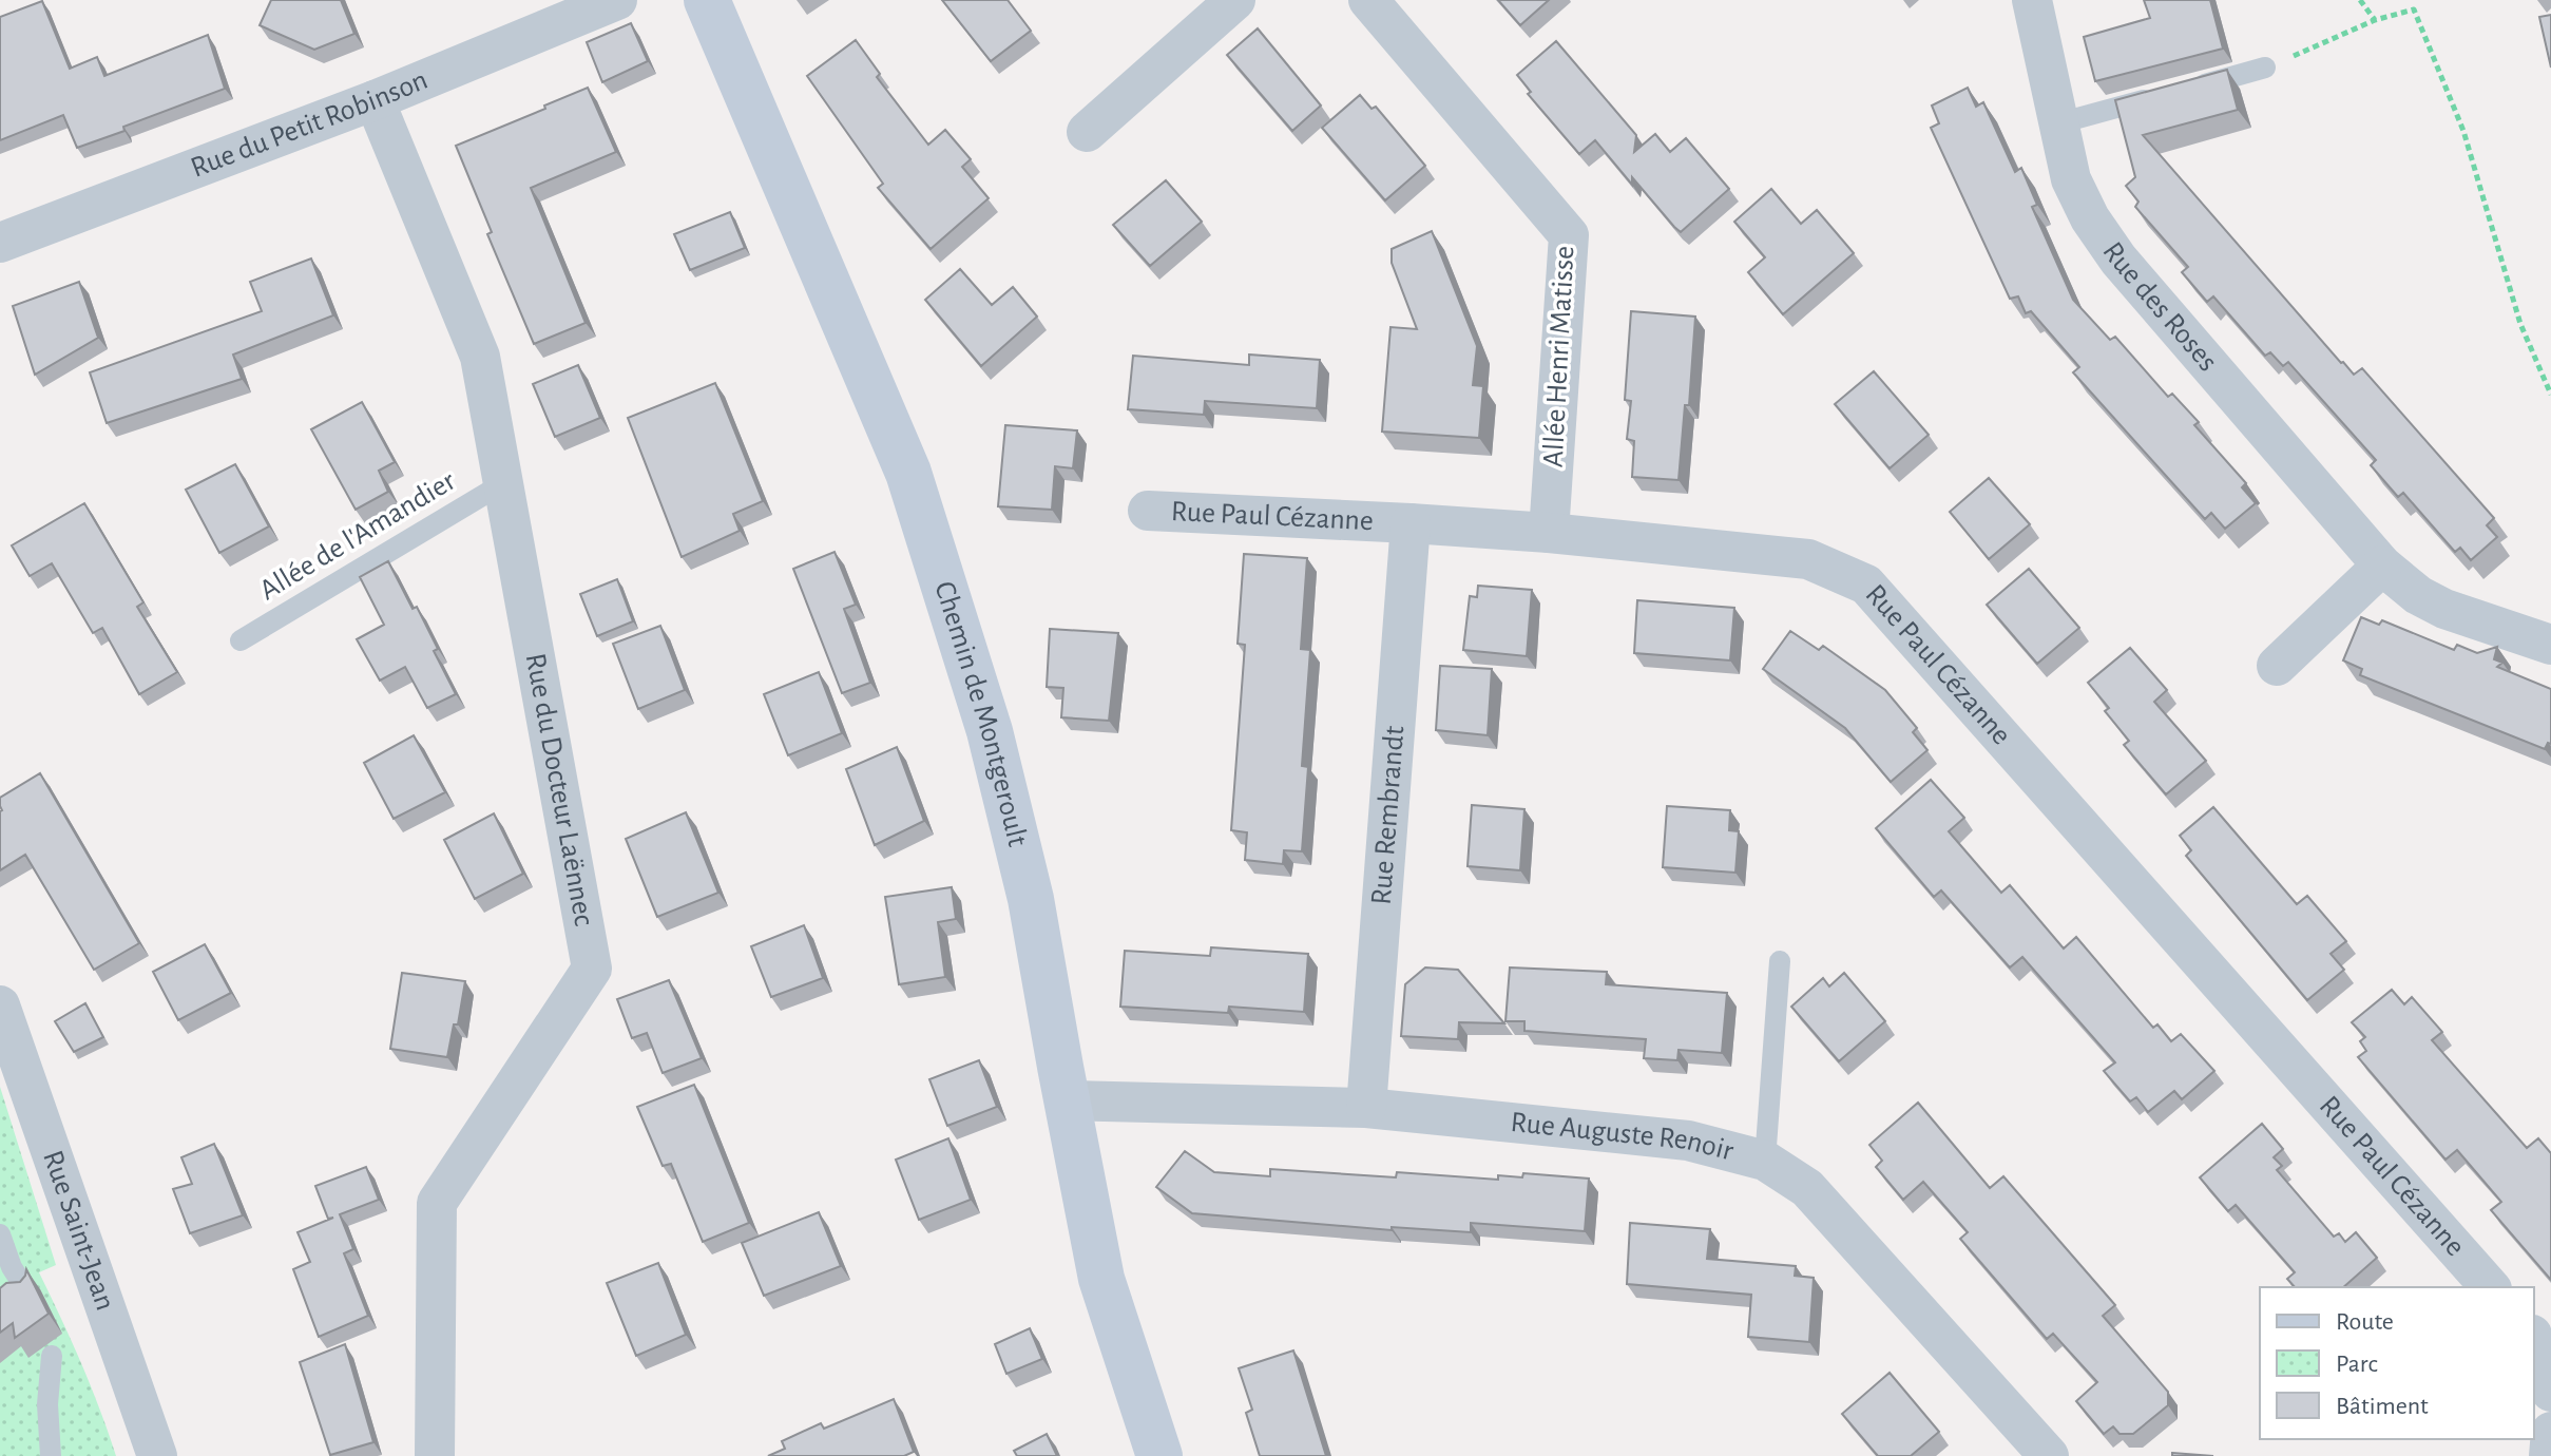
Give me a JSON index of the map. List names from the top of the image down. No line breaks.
{"streets":{"street":["Rue du Petit Robinson","Rue des Roses","Allée Henri Matisse","Rue Paul Cézanne","Chemin de Montgeroult","Rue du Docteur Laënnec","Rue Rembrandt","Rue Auguste Renoir","Rue Saint-Jean"],"lane":["Allée de l'Amandier"]},"crossings":[["Rue du Petit Robinson","Rue du Docteur Laënnec"],["Allée Henri Matisse","Rue Paul Cézanne"],["Rue Paul Cézanne","Rue Rembrandt"],["Allée de l'Amandier","Rue du Docteur Laënnec"],["Chemin de Montgeroult","Rue Auguste Renoir"],["Rue Rembrandt","Rue Auguste Renoir"]],"legend":["Route","Parc","Bâtiment"]}
